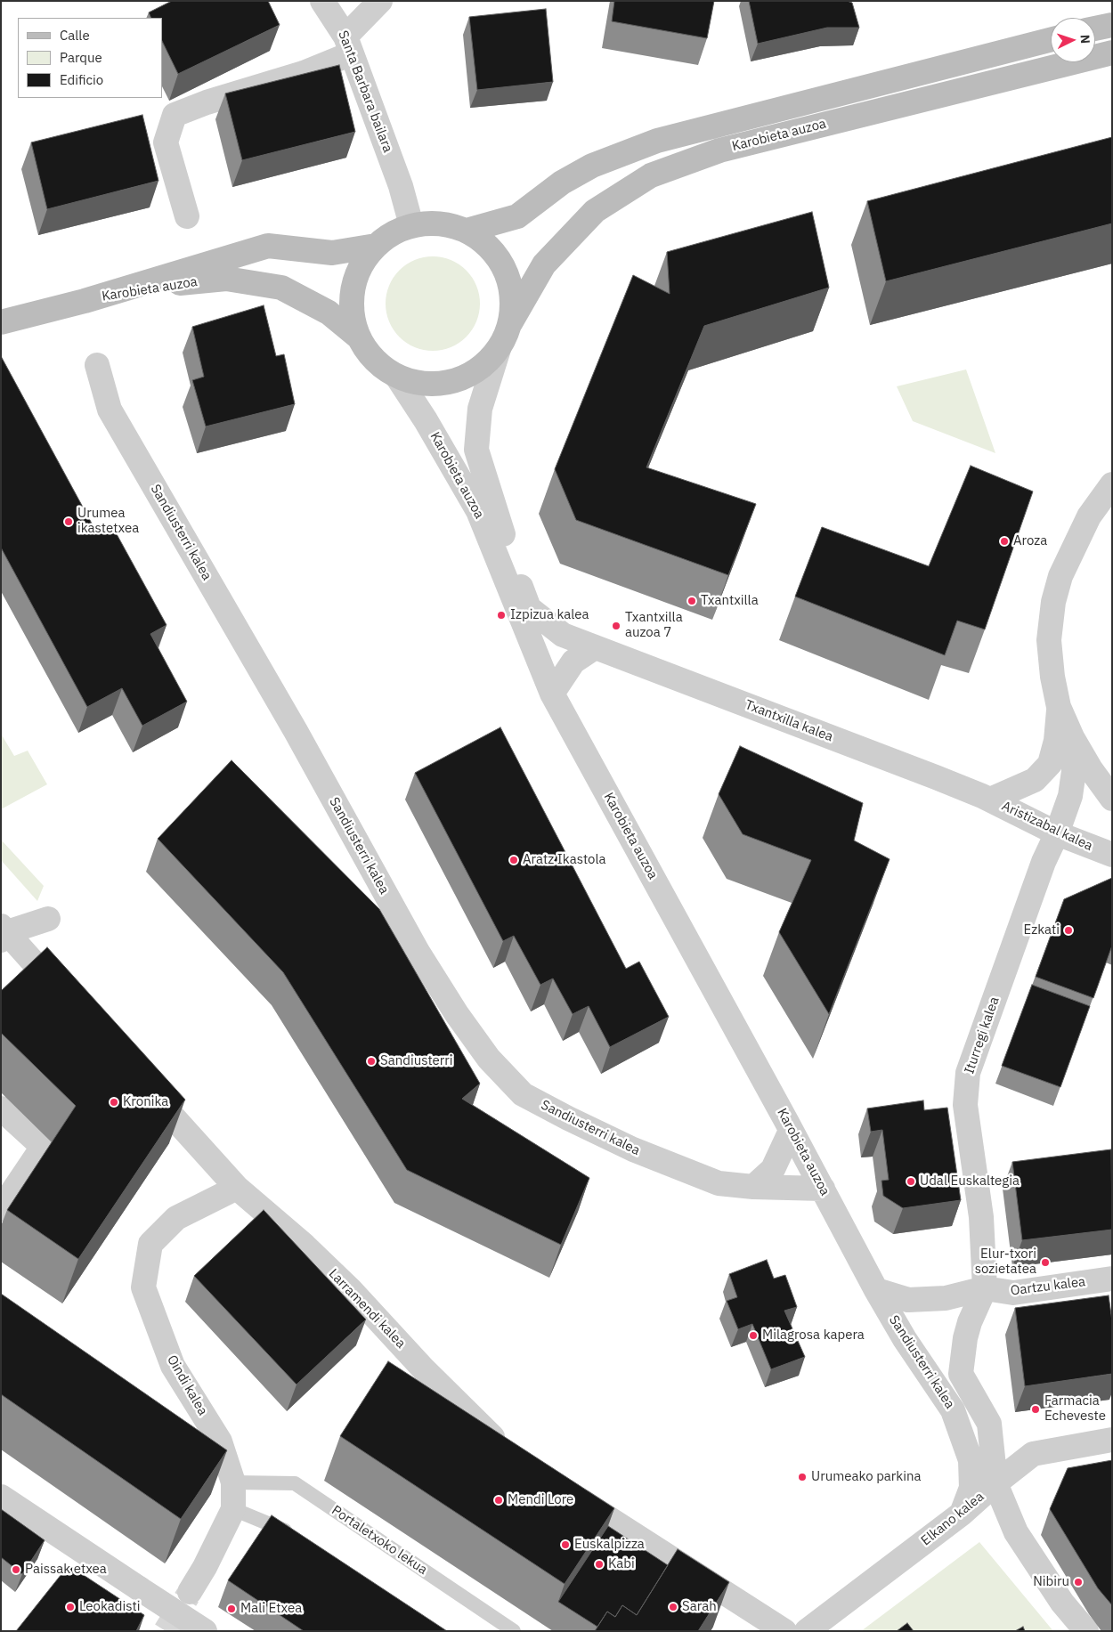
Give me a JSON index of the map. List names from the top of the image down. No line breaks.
{"streets":{"main road":["Karobieta auzoa"],"street":["Santa Barbara bailara","Sandiusterri kalea","Txantxilla kalea","Aristizabal kalea","Iturregi kalea","Oartzu kalea","Larramendi kalea","Oindi kalea","Elkano kalea"],"lane":["Portaletxoko lekua"]},"crossings":[["Karobieta auzoa","Sandiusterri kalea"],["Karobieta auzoa","Txantxilla kalea"],["Sandiusterri kalea","Iturregi kalea"],["Sandiusterri kalea","Oartzu kalea"],["Sandiusterri kalea","Elkano kalea"],["Txantxilla kalea","Aristizabal kalea"],["Txantxilla kalea","Iturregi kalea"],["Aristizabal kalea","Iturregi kalea"],["Iturregi kalea","Oartzu kalea"],["Larramendi kalea","Oindi kalea"],["Oindi kalea","Portaletxoko lekua"]],"places":["Urumea ikastetxea","Aroza","Txantxilla","Izpizua kalea","Txantxilla auzoa 7","Aratz Ikastola","Ezkati","Sandiusterri","Kronika","Udal Euskaltegia","Elur-txori sozietatea","Milagrosa kapera","Farmacia Echeveste","Urumeako parkina","Mendi Lore","Euskalpizza","Kabi","Paissak etxea","Nibiru","Leokadisti","Sarah","Mali Etxea"],"legend":["Calle","Parque","Edificio"],"north":"right"}
